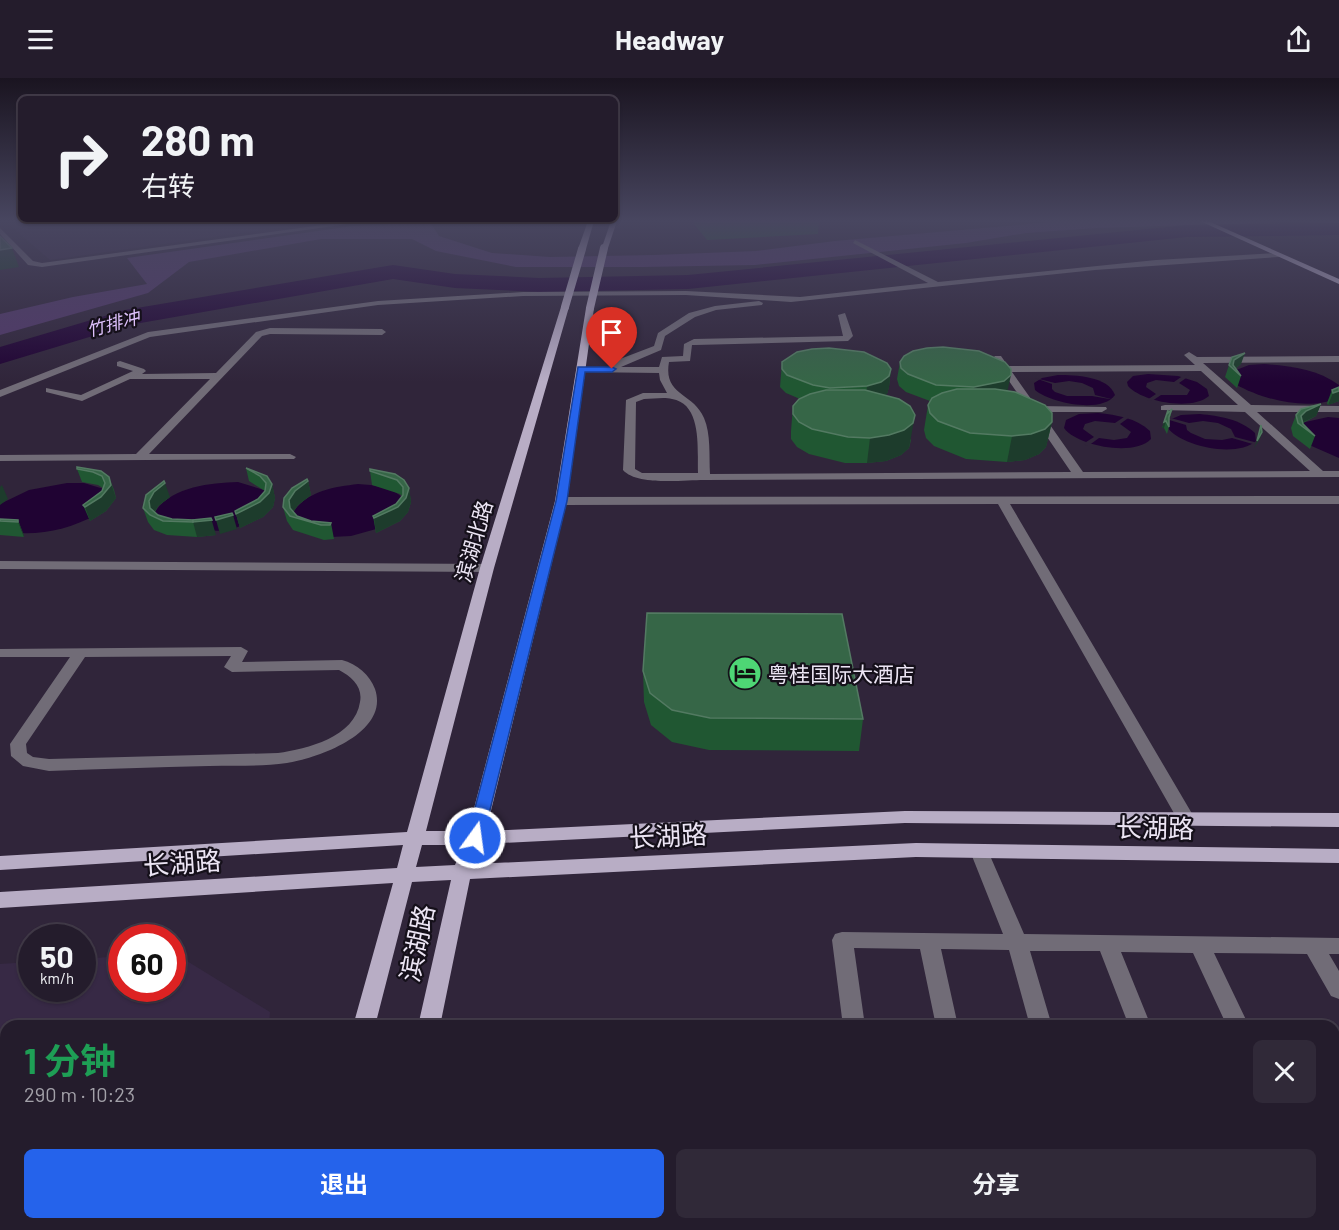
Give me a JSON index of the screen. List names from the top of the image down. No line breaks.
{"streets":{"main road":["滨湖北路","长湖路","滨湖路"]},"crossings":[["滨湖北路","长湖路"],["滨湖北路","滨湖路"],["长湖路","滨湖路"]],"water":["竹排冲"],"places":{"hotel":["粤桂国际大酒店"]},"page":{"header":"Headway","turn":["280 m","右转"],"speed":"50 km/h","limit":"60","heading":["1 分钟","290 m · 10:23"],"buttons":["退出","分享"]}}
